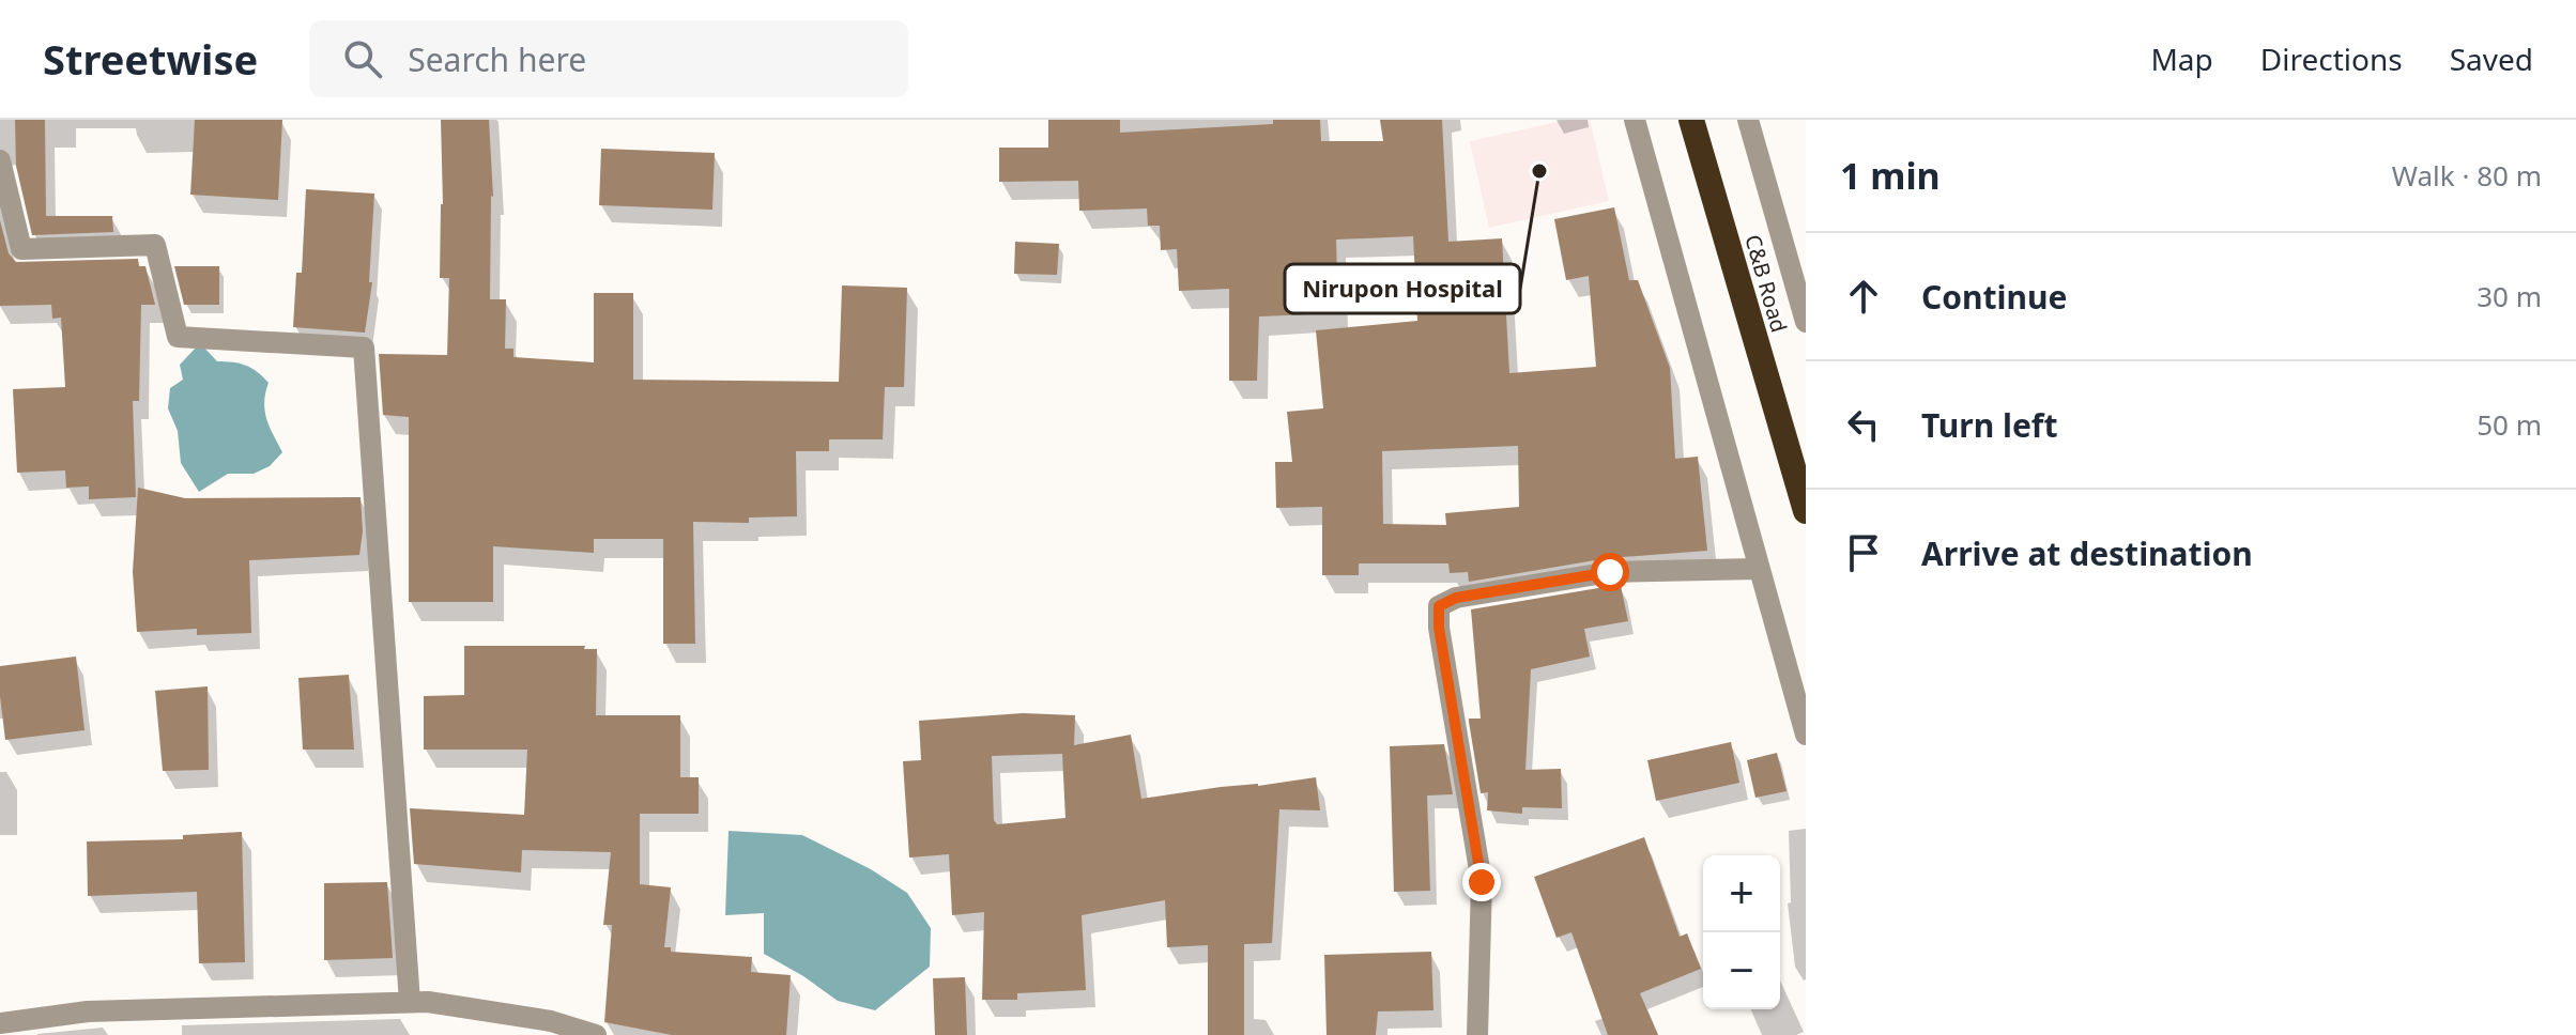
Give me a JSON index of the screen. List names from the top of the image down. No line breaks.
{"streets":{"highway":["C&B Road"]},"places":["Nirupon Hospital"],"page":{"header":"Streetwise","search":"Search here","nav":["Map","Directions","Saved"],"heading":["1 min","Walk · 80 m"],"list":[["Continue","30 m"],["Turn left","50 m"],"Arrive at destination"],"map_buttons":["+","−"]}}
